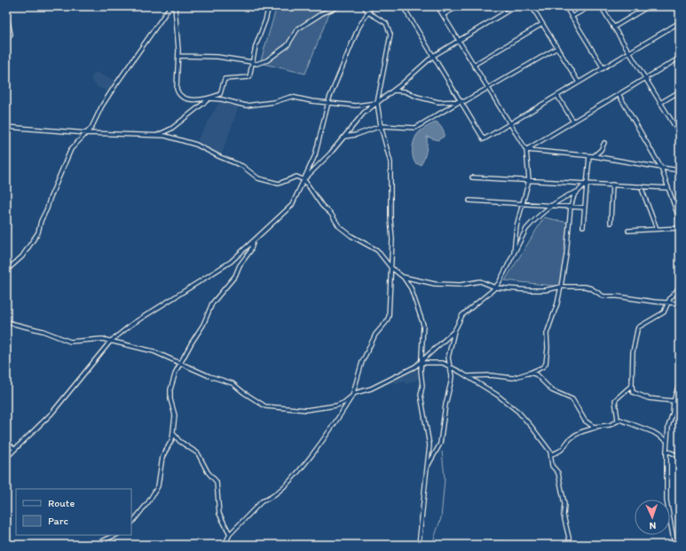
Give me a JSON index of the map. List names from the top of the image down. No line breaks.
{"legend":["Route","Parc"],"north":"bottom"}
